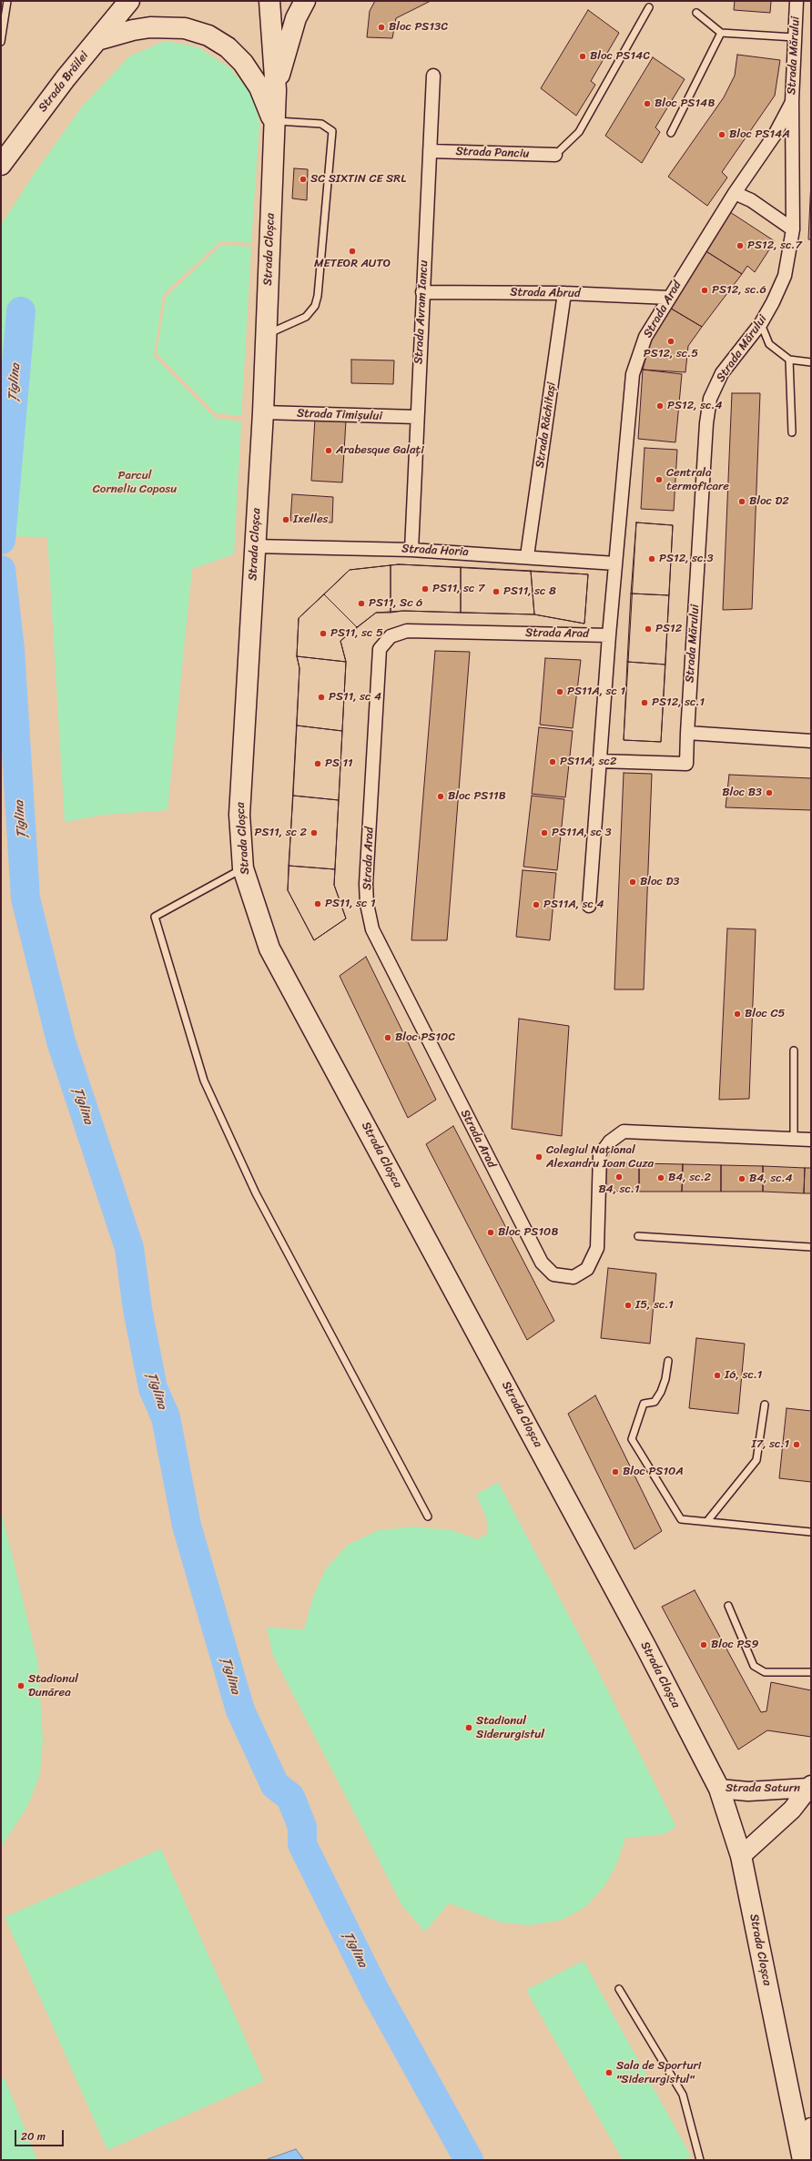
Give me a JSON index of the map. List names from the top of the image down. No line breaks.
{"streets":{"main road":["Strada Brăilei","Strada Cloșca"],"street":["Strada Mărului","Strada Panciu","Strada Abrud","Strada Arad","Strada Avram Iancu","Strada Timișului","Strada Răchitași","Strada Horia","Strada Saturn"]},"crossings":[["Strada Mărului","Strada Arad"],["Strada Panciu","Strada Avram Iancu"],["Strada Cloșca","Strada Timișului"],["Strada Cloșca","Strada Horia"],["Strada Cloșca","Strada Saturn"],["Strada Abrud","Strada Arad"],["Strada Abrud","Strada Avram Iancu"],["Strada Abrud","Strada Răchitași"],["Strada Arad","Strada Horia"],["Strada Avram Iancu","Strada Timișului"],["Strada Avram Iancu","Strada Horia"],["Strada Răchitași","Strada Horia"]],"water":["Țiglina"],"parks":["Parcul Corneliu Coposu"],"places":["Bloc PS13C","Bloc PS14C","Bloc PS14B","Bloc PS14A","SC SIXTIN CE SRL","PS12, sc.7","METEOR AUTO","PS12, sc.6","PS12, sc.5","PS12, sc.4","Arabesque Galați","Centrala termoficare","Bloc D2","Ixelles","PS12, sc.3","PS11, sc 7","PS11, sc 8","PS11, Sc 6","PS12","PS11, sc 5","PS11A, sc 1","PS11, sc 4","PS12, sc.1","PS11A, sc2","PS 11","Bloc B3","Bloc PS11B","PS11, sc 2","PS11A, sc 3","Bloc D3","PS11, sc 1","PS11A, sc 4","Bloc C5","Bloc PS10C","Colegiul Național Alexandru Ioan Cuza","B4, sc.1","B4, sc.2","B4, sc.4","Bloc PS10B","I5, sc.1","I6, sc.1","I7, sc.1","Bloc PS10A","Bloc PS9","Stadionul Dunărea","Stadionul Siderurgistul","Sala de Sporturi \"Siderurgistul\""],"scale_bar":"20 m"}
